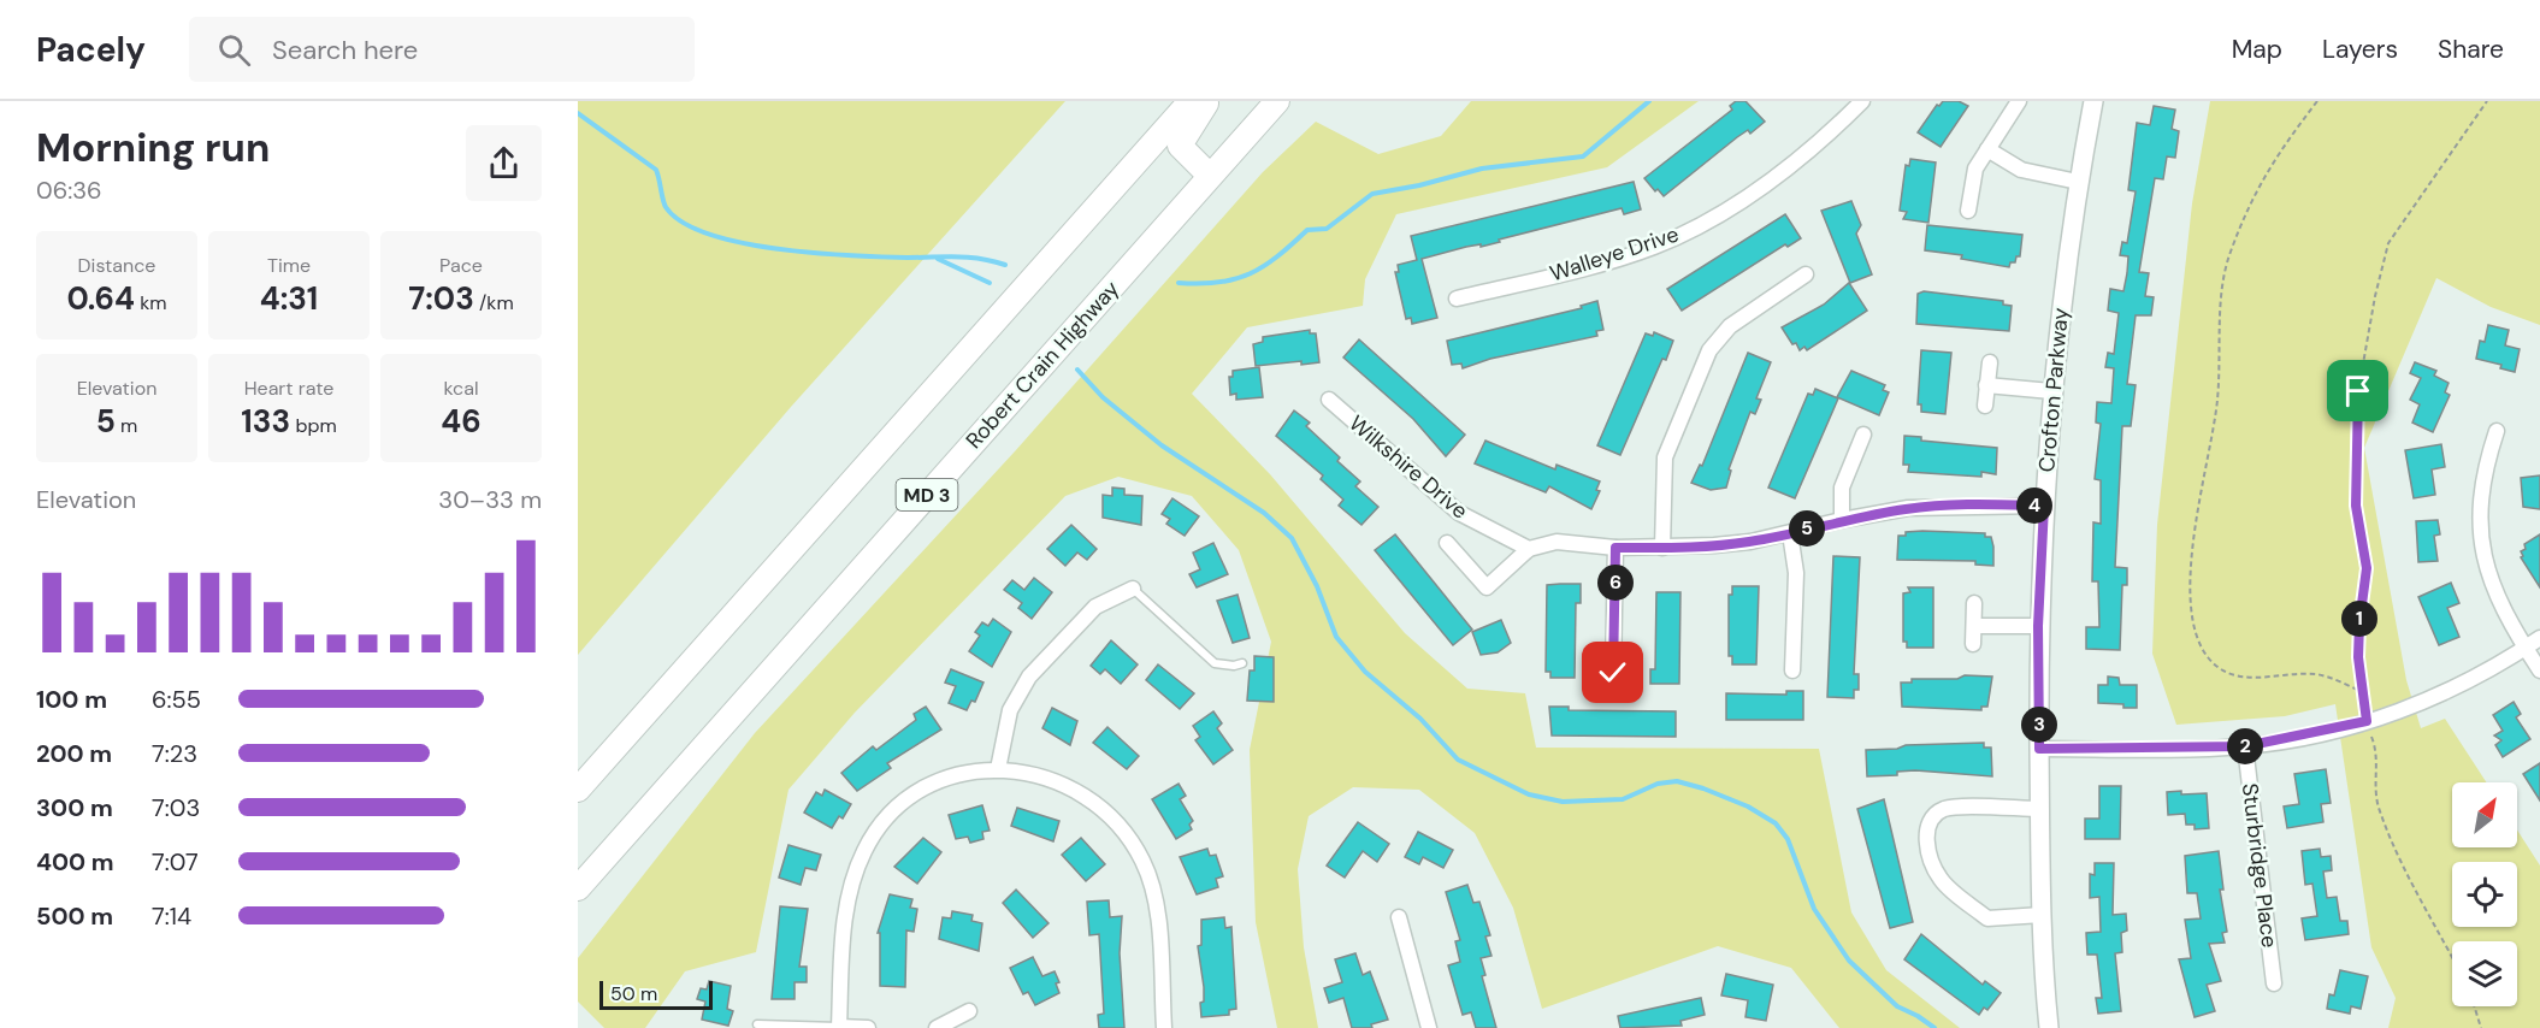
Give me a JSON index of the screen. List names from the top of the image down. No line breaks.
{"streets":{"highway":["Robert Crain Highway","MD 3"],"street":["Walleye Drive","Crofton Parkway","Wilkshire Drive","Sturbridge Place"]},"scale_bar":"50 m","north":"top right","page":{"header":"Pacely","search":"Search here","nav":["Map","Layers","Share"],"heading":["Morning run","06:36"],"stats":[["Distance","0.64 km"],["Time","4:31"],["Pace","7:03 /km"],["Elevation","5 m"],["Heart rate","133 bpm"],["kcal","46"]],"chart":["Elevation","30–33 m"],"pins":["4","5","6","1","3","2"],"list":[{"name":"100 m","note":"6:55"},{"name":"200 m","note":"7:23"},{"name":"300 m","note":"7:03"},{"name":"400 m","note":"7:07"},{"name":"500 m","note":"7:14"}],"scale":"50 m"}}
